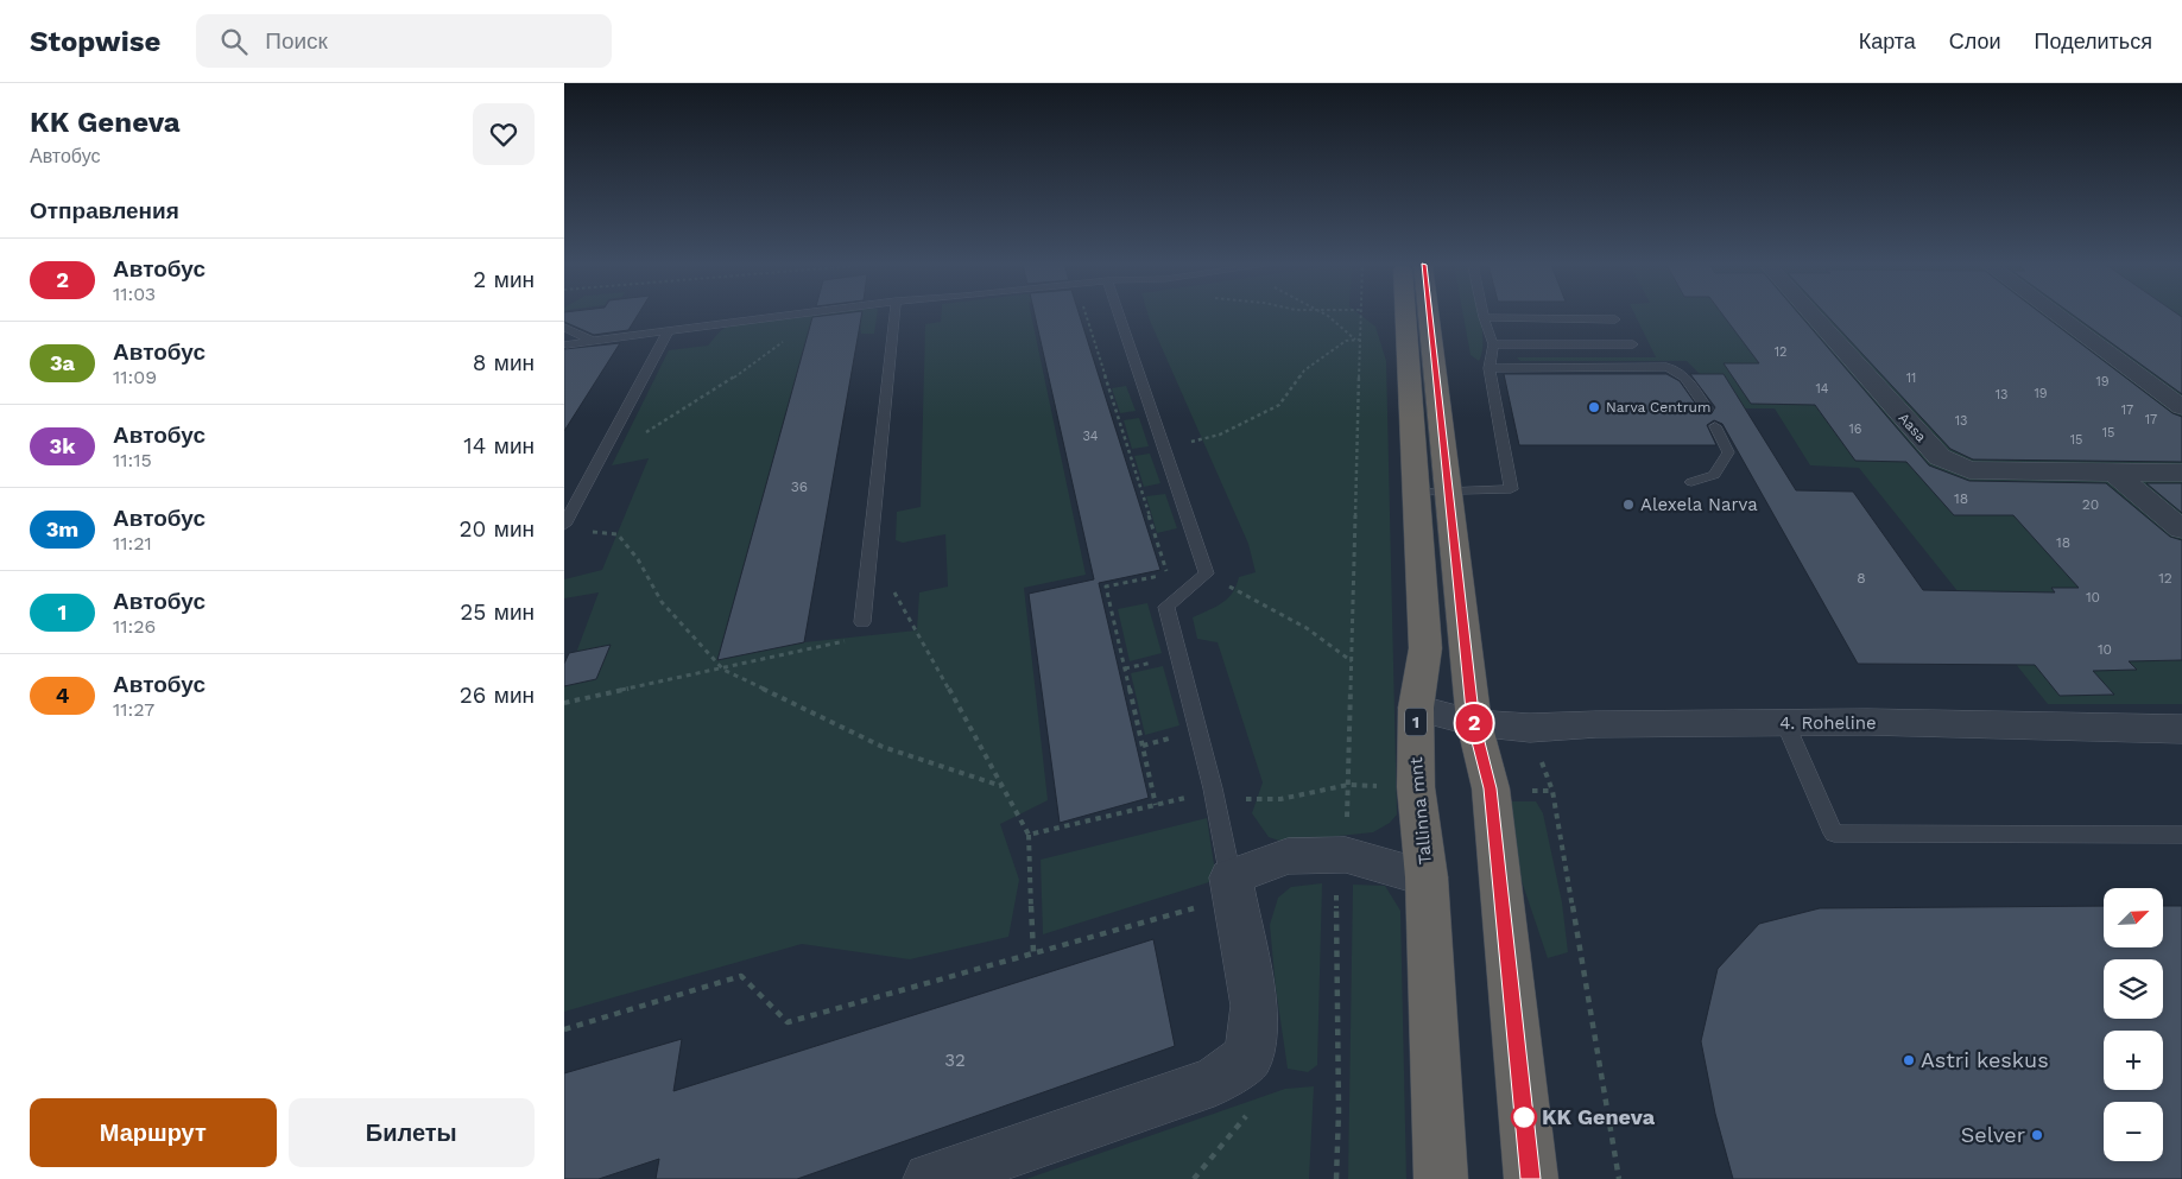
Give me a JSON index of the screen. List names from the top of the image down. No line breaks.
{"streets":{"highway":["1","Tallinna mnt"],"street":["Aasa","4. Roheline"]},"crossings":[["4. Roheline","Tallinna mnt"]],"places":["Narva Centrum","Alexela Narva","Astri keskus","KK Geneva","Selver"],"lines":["bus line 2"],"house_numbers":["12","11","19","14","19","13","17","17","13","16","15","34","15","36","18","20","18","8","12","10","10","32"],"north":"top right","page":{"header":"Stopwise","search":"Поиск","nav":["Карта","Слои","Поделиться"],"heading":[["KK Geneva","Автобус"],"Отправления"],"on_map":"2","list":[{"mark":"2","name":"Автобус","note":"11:03","value":"2 мин"},{"mark":"3a","name":"Автобус","note":"11:09","value":"8 мин"},{"mark":"3k","name":"Автобус","note":"11:15","value":"14 мин"},{"mark":"3m","name":"Автобус","note":"11:21","value":"20 мин"},{"mark":"1","name":"Автобус","note":"11:26","value":"25 мин"},{"mark":"4","name":"Автобус","note":"11:27","value":"26 мин"}],"map_buttons":["+","−"],"buttons":["Маршрут","Билеты"]}}
